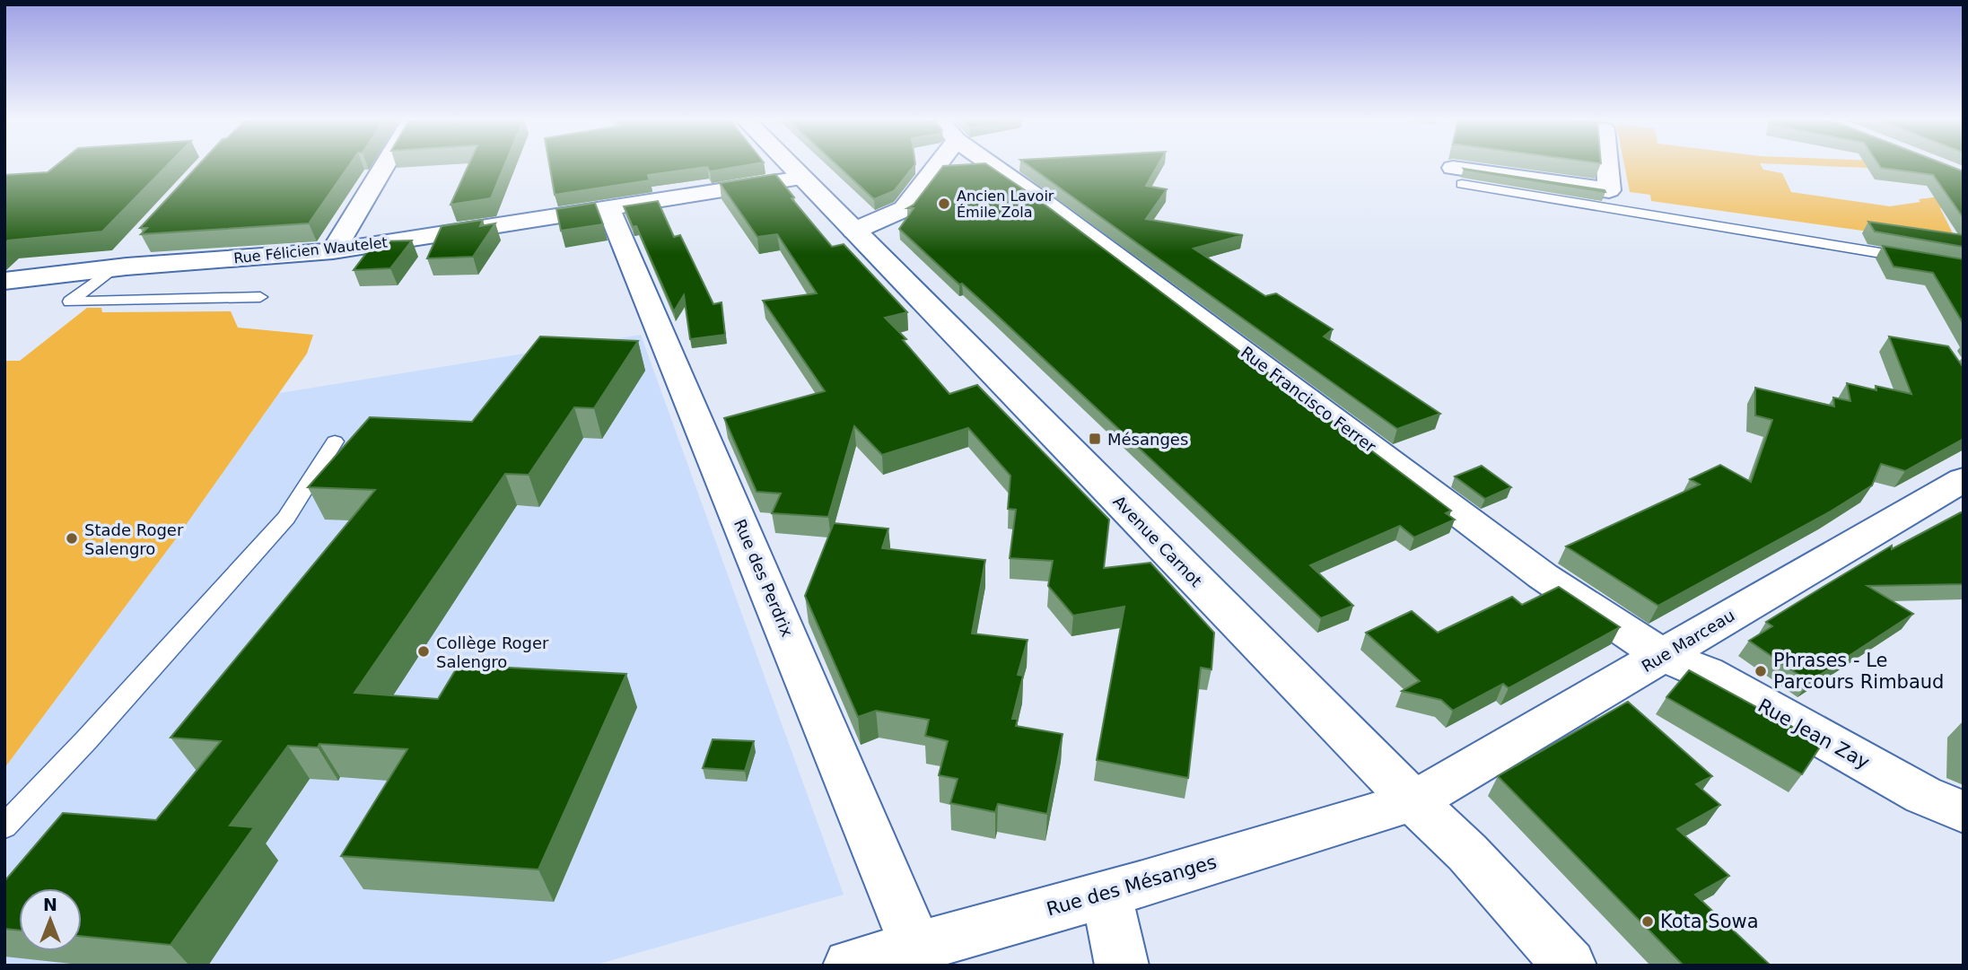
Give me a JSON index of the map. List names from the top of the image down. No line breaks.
{"streets":{"street":["Rue Félicien Wautelet","Rue Francisco Ferrer","Avenue Carnot","Rue des Perdrix","Rue Marceau","Rue Jean Zay","Rue des Mésanges"]},"crossings":[["Rue Félicien Wautelet","Avenue Carnot"],["Rue Félicien Wautelet","Rue des Perdrix"],["Rue Francisco Ferrer","Rue Marceau"],["Rue Francisco Ferrer","Rue Jean Zay"],["Avenue Carnot","Rue Marceau"],["Avenue Carnot","Rue des Mésanges"],["Rue des Perdrix","Rue des Mésanges"],["Rue Marceau","Rue Jean Zay"],["Rue Marceau","Rue des Mésanges"]],"places":{"other":["Ancien Lavoir Émile Zola","Stade Roger Salengro","Collège Roger Salengro","Phrases - Le Parcours Rimbaud","Kota Sowa"],"transit":["Mésanges"]},"north":"top"}
